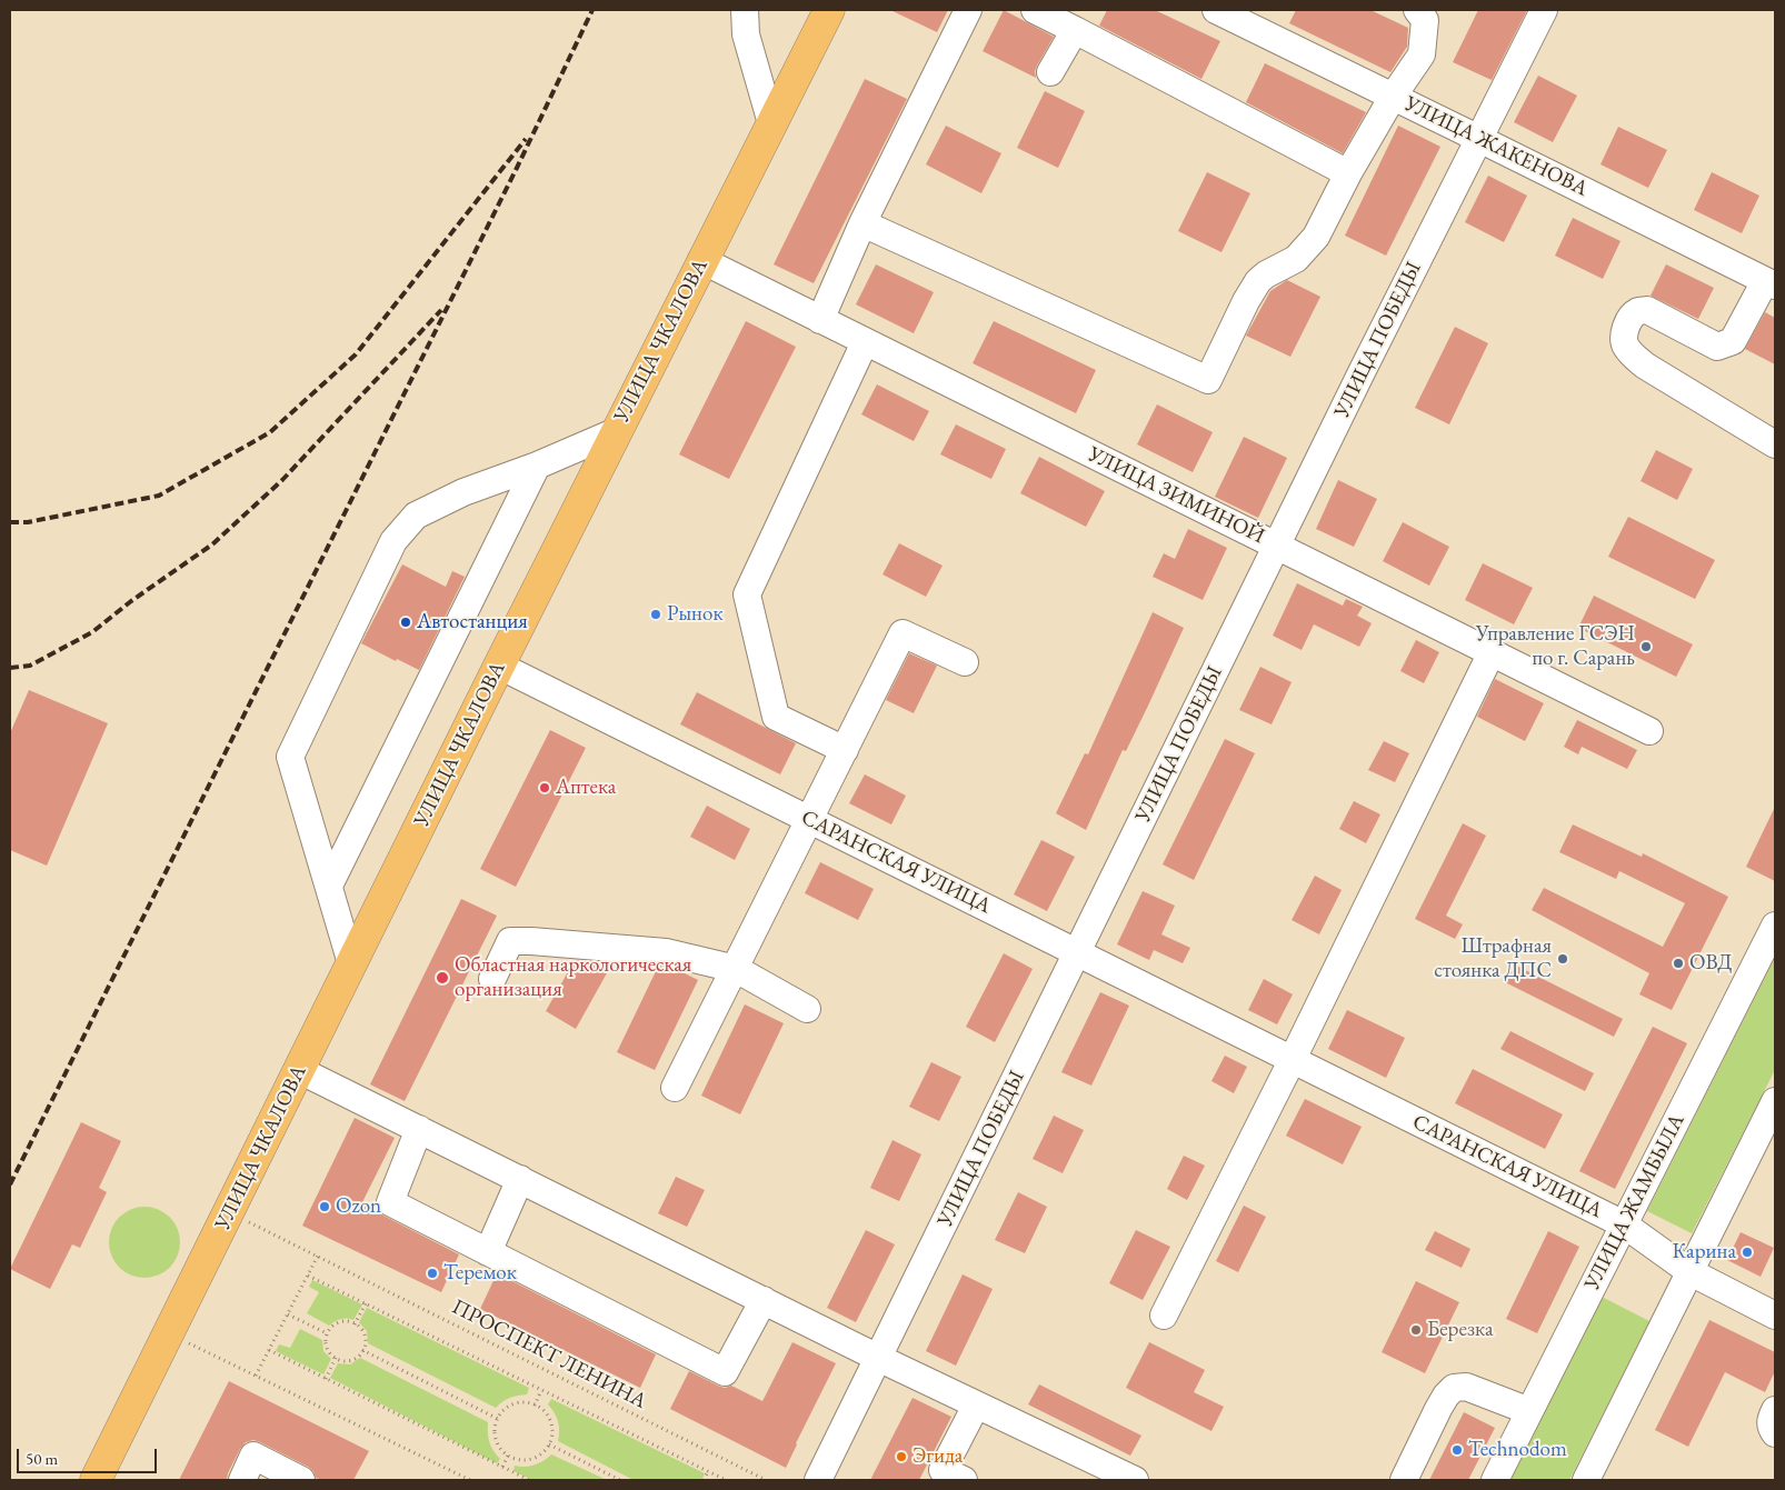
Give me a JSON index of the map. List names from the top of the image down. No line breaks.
{"streets":{"main road":["УЛИЦА ЧКАЛОВА"],"street":["УЛИЦА ЖАКЕНОВА","УЛИЦА ПОБЕДЫ","УЛИЦА ЗИМИНОЙ","САРАНСКАЯ УЛИЦА","УЛИЦА ЖАМБЫЛА"],"path":["ПРОСПЕКТ ЛЕНИНА"]},"crossings":[["УЛИЦА ЖАКЕНОВА","УЛИЦА ПОБЕДЫ"],["УЛИЦА ПОБЕДЫ","УЛИЦА ЗИМИНОЙ"],["УЛИЦА ПОБЕДЫ","САРАНСКАЯ УЛИЦА"],["УЛИЦА ЧКАЛОВА","УЛИЦА ЗИМИНОЙ"],["УЛИЦА ЧКАЛОВА","САРАНСКАЯ УЛИЦА"],["УЛИЦА ЧКАЛОВА","ПРОСПЕКТ ЛЕНИНА"],["САРАНСКАЯ УЛИЦА","УЛИЦА ЖАМБЫЛА"]],"places":["Рынок","Автостанция","Управление ГСЭН по г. Сарань","Аптека","Штрафная стоянка ДПС","ОВД","Областная наркологическая организация","Ozon","Карина","Теремок","Березка","Technodom","Эгида"],"scale_bar":"50 m"}
